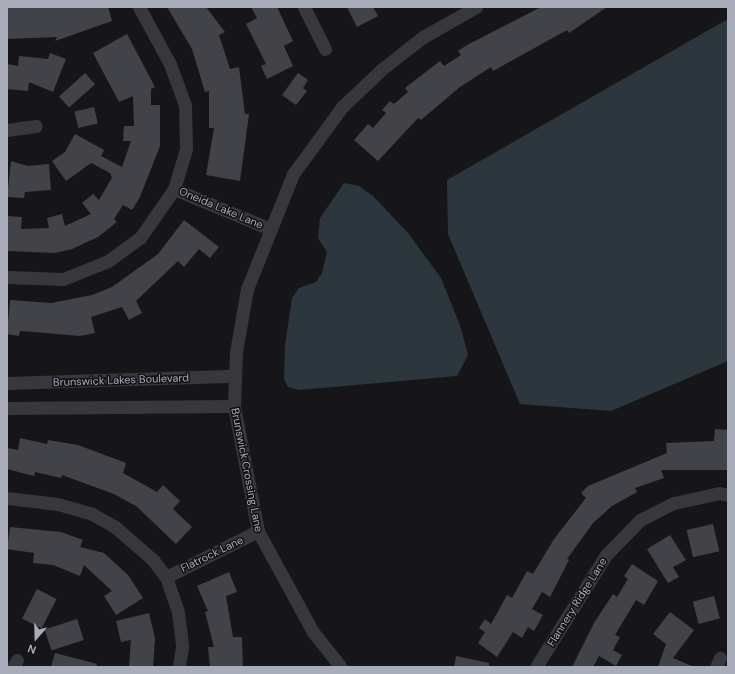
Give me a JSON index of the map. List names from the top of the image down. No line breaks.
{"streets":{"street":["Oneida Lake Lane","Brunswick Lakes Boulevard","Brunswick Crossing Lane","Flatrock Lane","Flannery Ridge Lane"]},"crossings":[["Oneida Lake Lane","Brunswick Crossing Lane"],["Brunswick Lakes Boulevard","Brunswick Crossing Lane"],["Brunswick Crossing Lane","Flatrock Lane"]],"north":"bottom"}
